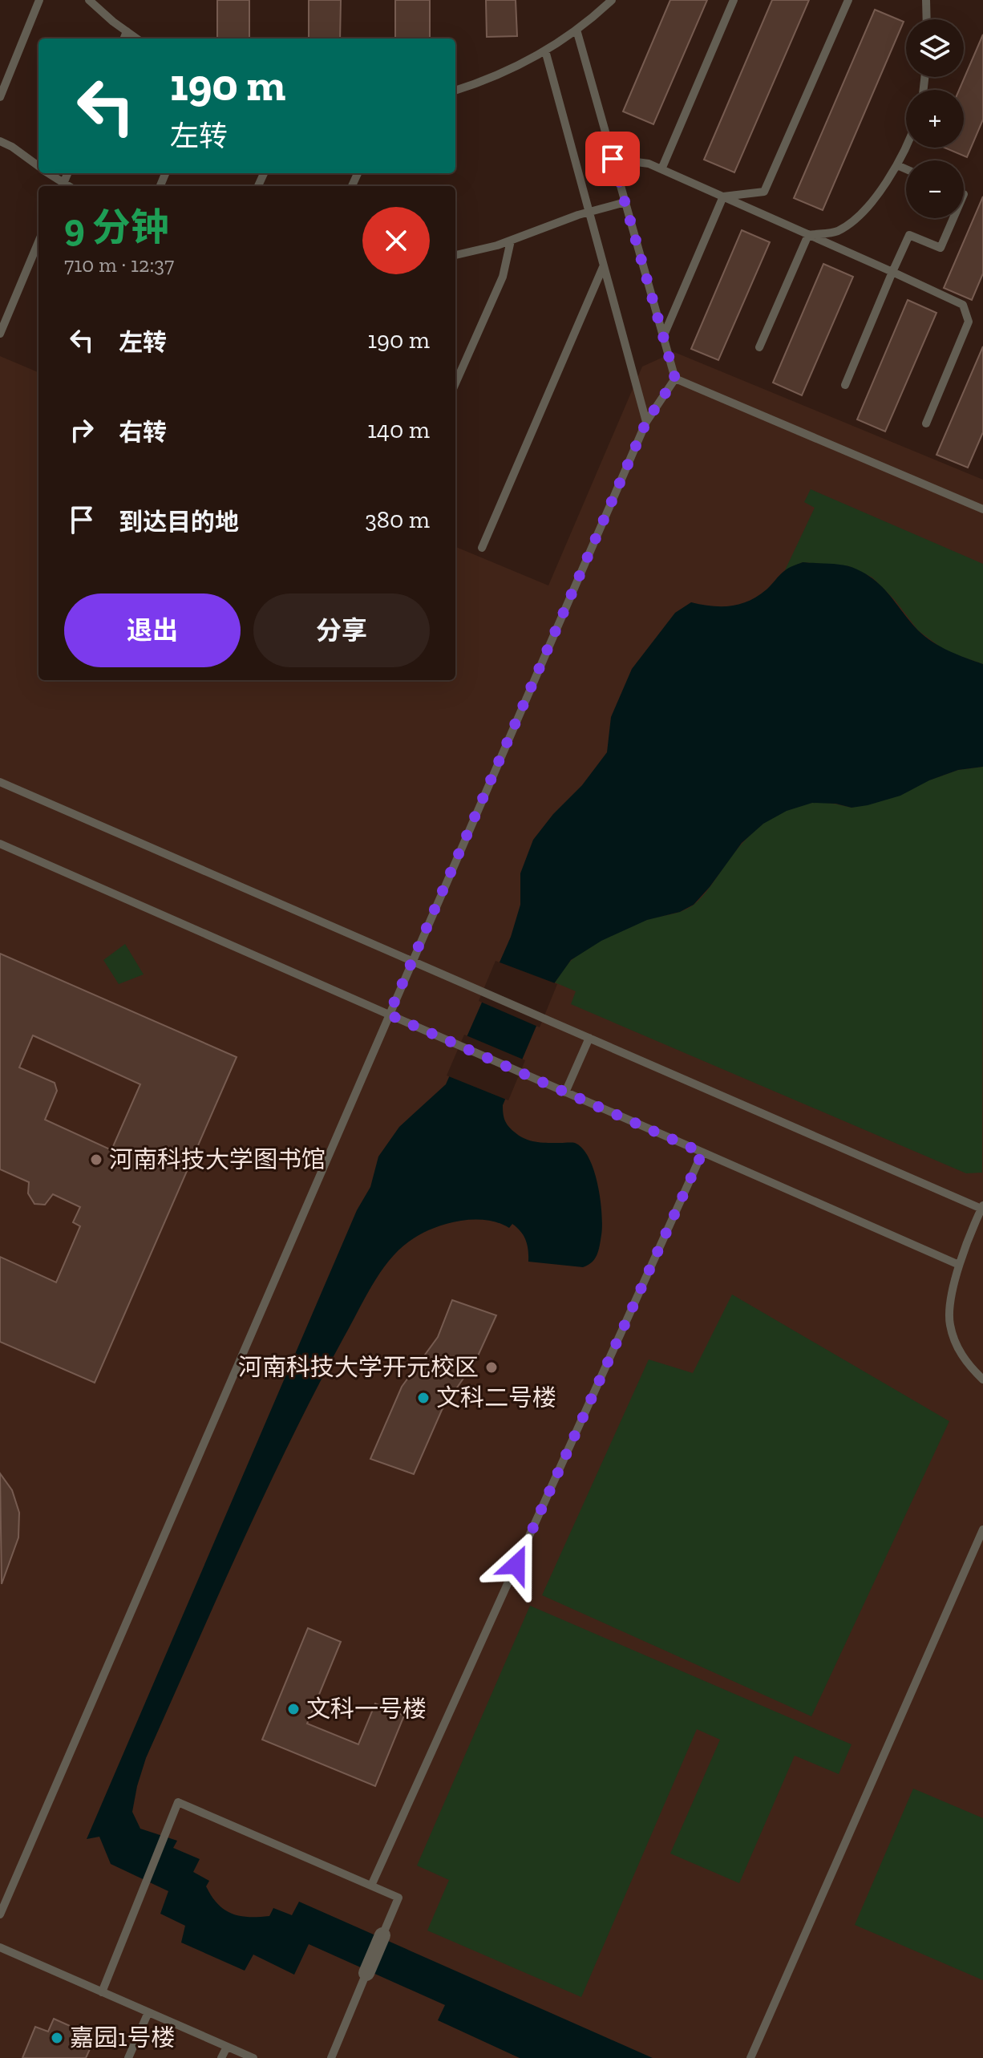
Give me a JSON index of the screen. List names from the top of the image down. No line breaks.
{"places":["河南科技大学图书馆","河南科技大学开元校区","文科二号楼","文科一号楼","嘉园1号楼"],"page":{"map_buttons":["+","−"],"turn":["190 m","左转"],"heading":["9 分钟","710 m · 12:37"],"list":[{"name":"左转","value":"190 m"},{"name":"右转","value":"140 m"},{"name":"到达目的地","value":"380 m"}],"buttons":["退出","分享"]}}
